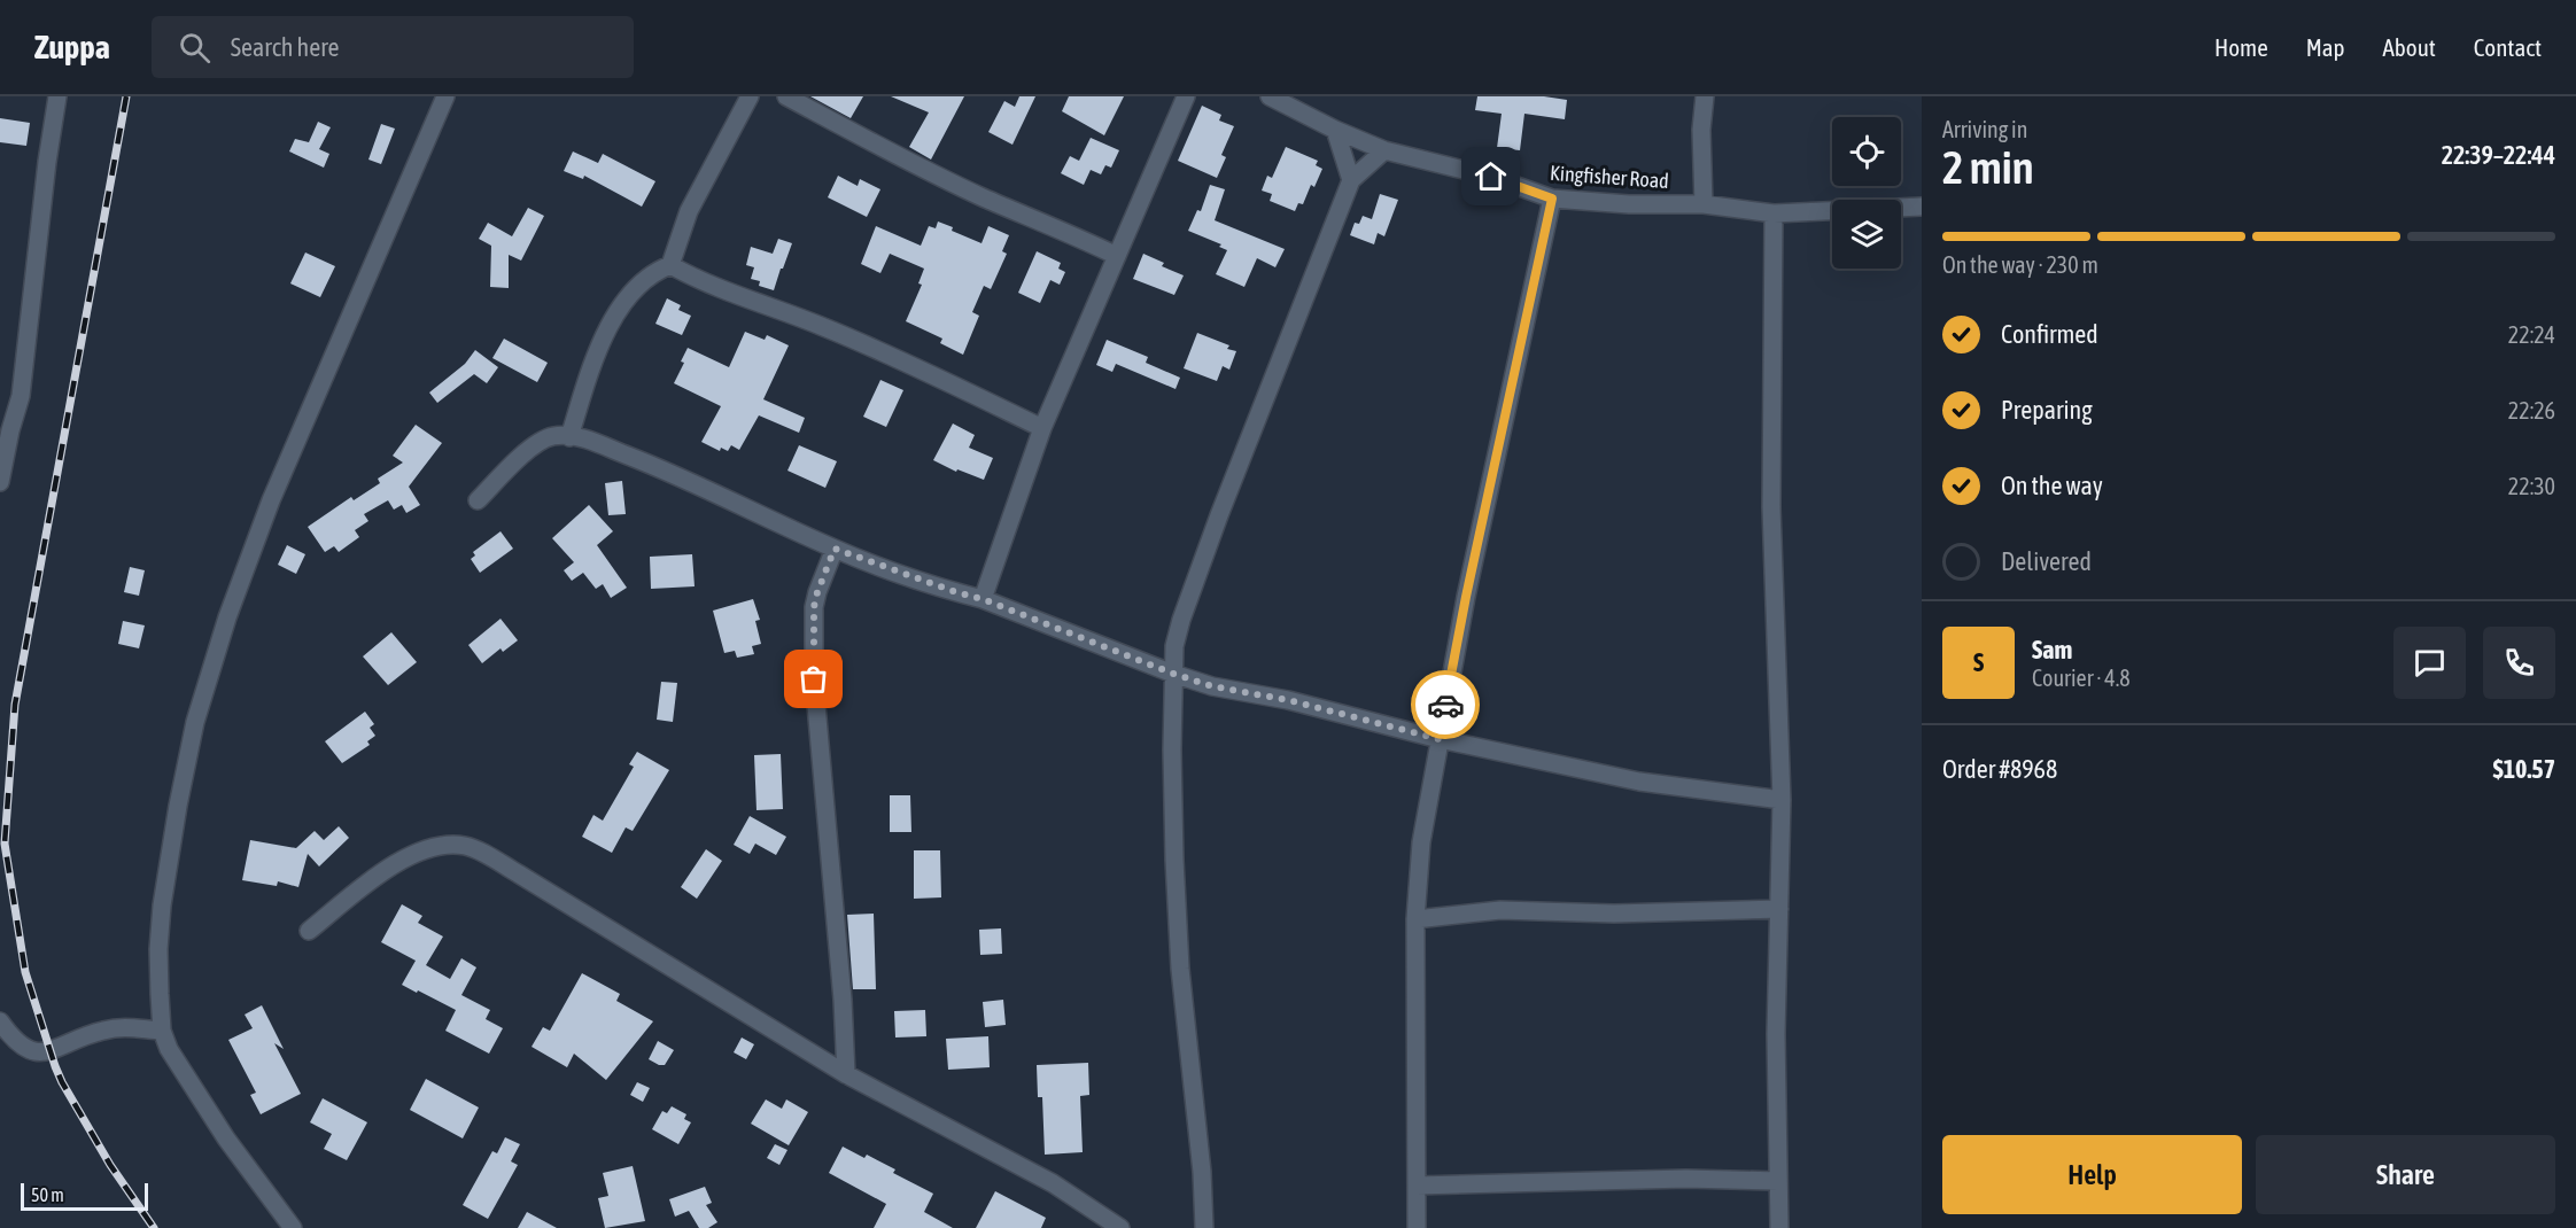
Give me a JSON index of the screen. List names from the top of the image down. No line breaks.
{"streets":{"street":["Kingfisher Road"]},"scale_bar":"50 m","page":{"header":"Zuppa","search":"Search here","nav":["Home","Map","About","Contact"],"heading":["2 min","Arriving in","22:39–22:44"],"panel":["Sam","Courier · 4.8","Order #8968","$10.57"],"bar":"On the way · 230 m","list":[["Confirmed","22:24"],["Preparing","22:26"],["On the way","22:30"],"Delivered"],"round":"S","buttons":["Help","Share"],"scale":"50 m"}}
